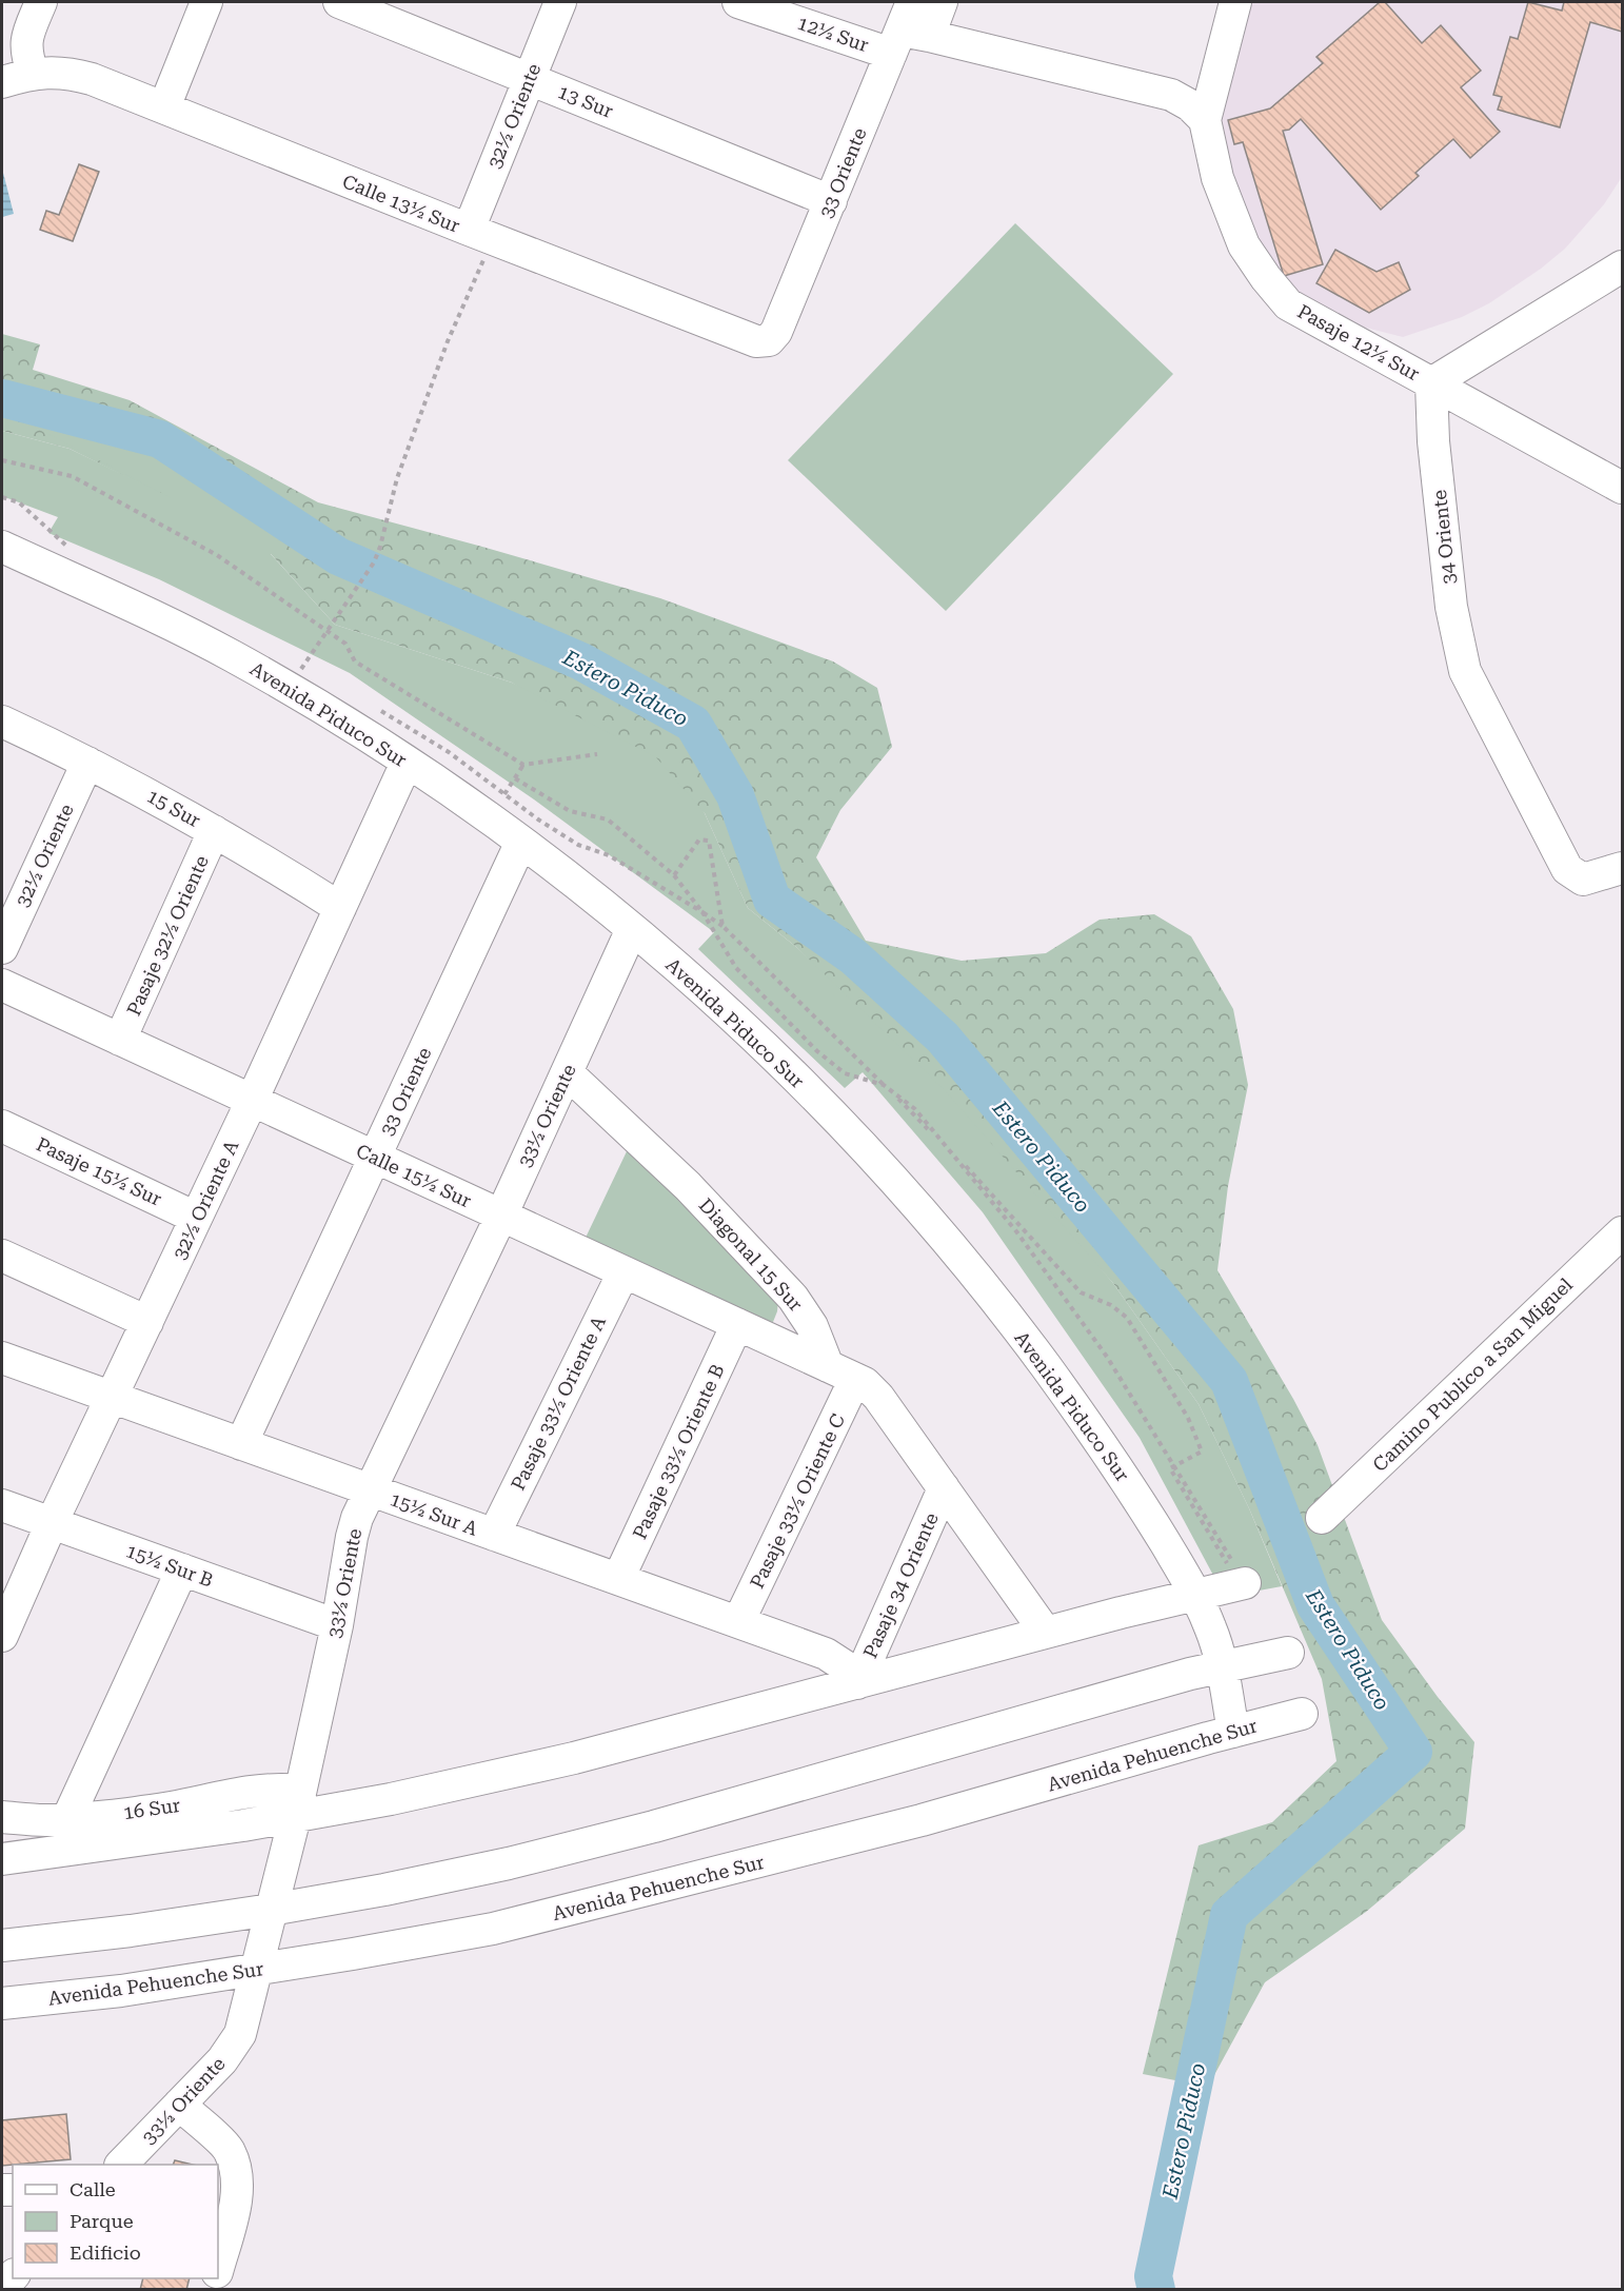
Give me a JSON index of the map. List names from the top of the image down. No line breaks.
{"streets":{"street":["12½ Sur","13 Sur","32½ Oriente","33 Oriente","Calle 13½ Sur","Pasaje 12½ Sur","34 Oriente","Avenida Piduco Sur","15 Sur","Pasaje 32½ Oriente","33½ Oriente","Pasaje 15½ Sur","Calle 15½ Sur","32½ Oriente A","Diagonal 15 Sur","Camino Publico a San Miguel","Pasaje 33½ Oriente A","Pasaje 33½ Oriente B","Pasaje 33½ Oriente C","15½ Sur A","15½ Sur B","Pasaje 34 Oriente","Avenida Pehuenche Sur","16 Sur"]},"crossings":[["12½ Sur","33 Oriente"],["13 Sur","32½ Oriente"],["13 Sur","33 Oriente"],["32½ Oriente","Calle 13½ Sur"],["32½ Oriente","15 Sur"],["33 Oriente","Calle 13½ Sur"],["33 Oriente","Avenida Piduco Sur"],["33 Oriente","Calle 15½ Sur"],["33 Oriente","15½ Sur A"],["Pasaje 12½ Sur","34 Oriente"],["Avenida Piduco Sur","33½ Oriente"],["Avenida Piduco Sur","32½ Oriente A"],["Avenida Piduco Sur","Avenida Pehuenche Sur"],["15 Sur","Pasaje 32½ Oriente"],["15 Sur","32½ Oriente A"],["Pasaje 32½ Oriente","Calle 15½ Sur"],["33½ Oriente","Calle 15½ Sur"],["33½ Oriente","Diagonal 15 Sur"],["33½ Oriente","15½ Sur A"],["33½ Oriente","15½ Sur B"],["33½ Oriente","Avenida Pehuenche Sur"],["33½ Oriente","16 Sur"],["Pasaje 15½ Sur","32½ Oriente A"],["Calle 15½ Sur","32½ Oriente A"],["Calle 15½ Sur","Diagonal 15 Sur"],["Calle 15½ Sur","Pasaje 33½ Oriente A"],["Calle 15½ Sur","Pasaje 33½ Oriente B"],["32½ Oriente A","15½ Sur A"],["32½ Oriente A","15½ Sur B"],["Pasaje 33½ Oriente A","15½ Sur A"],["Pasaje 33½ Oriente B","15½ Sur A"],["Pasaje 33½ Oriente C","15½ Sur A"],["15½ Sur A","Pasaje 34 Oriente"]],"water":["Estero Piduco"],"legend":["Calle","Parque","Edificio"]}
